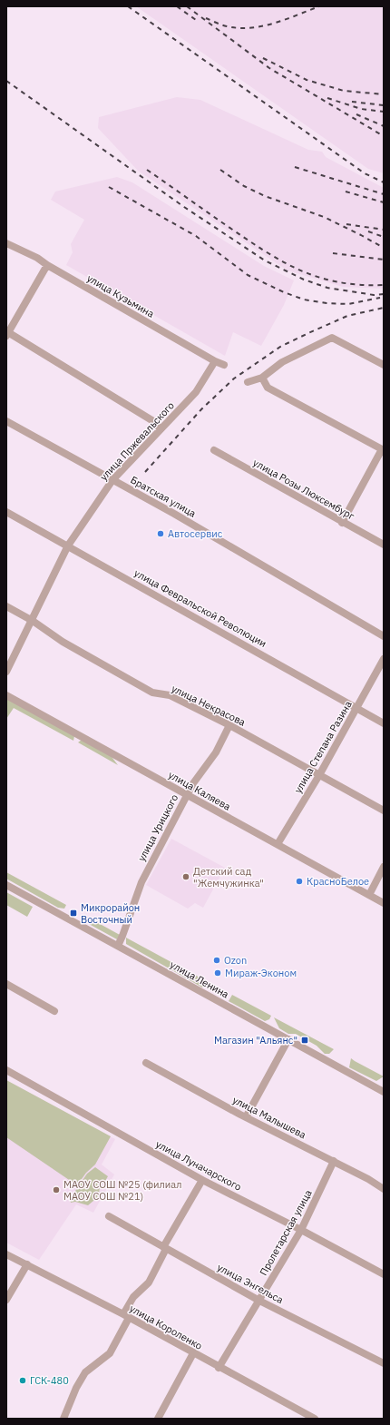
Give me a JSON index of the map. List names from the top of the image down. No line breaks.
{"streets":{"street":["улица Кузьмина","улица Пржевальского","улица Розы Люксембург","Братская улица","улица Февральской Революции","улица Некрасова","улица Степана Разина","улица Каляева","улица Урицкого","улица Ленина","улица Малышева","улица Луначарского","Пролетарская улица","улица Энгельса","улица Короленко"]},"crossings":[["улица Кузьмина","улица Пржевальского"],["улица Пржевальского","Братская улица"],["улица Пржевальского","улица Февральской Революции"],["улица Пржевальского","улица Некрасова"],["улица Февральской Революции","улица Степана Разина"],["улица Некрасова","улица Степана Разина"],["улица Некрасова","улица Урицкого"],["улица Степана Разина","улица Каляева"],["улица Каляева","улица Урицкого"],["улица Урицкого","улица Ленина"],["улица Малышева","Пролетарская улица"],["улица Луначарского","Пролетарская улица"],["Пролетарская улица","улица Энгельса"],["Пролетарская улица","улица Короленко"]],"places":{"other":["Автосервис","Детский сад \"Жемчужинка\"","КрасноБелое","Ozon","Мираж-Эконом","МАОУ СОШ №25 (филиал МАОУ СОШ №21)","ГСК-480"],"transit":["Микрорайон Восточный","Магазин \"Альянс\""]}}
